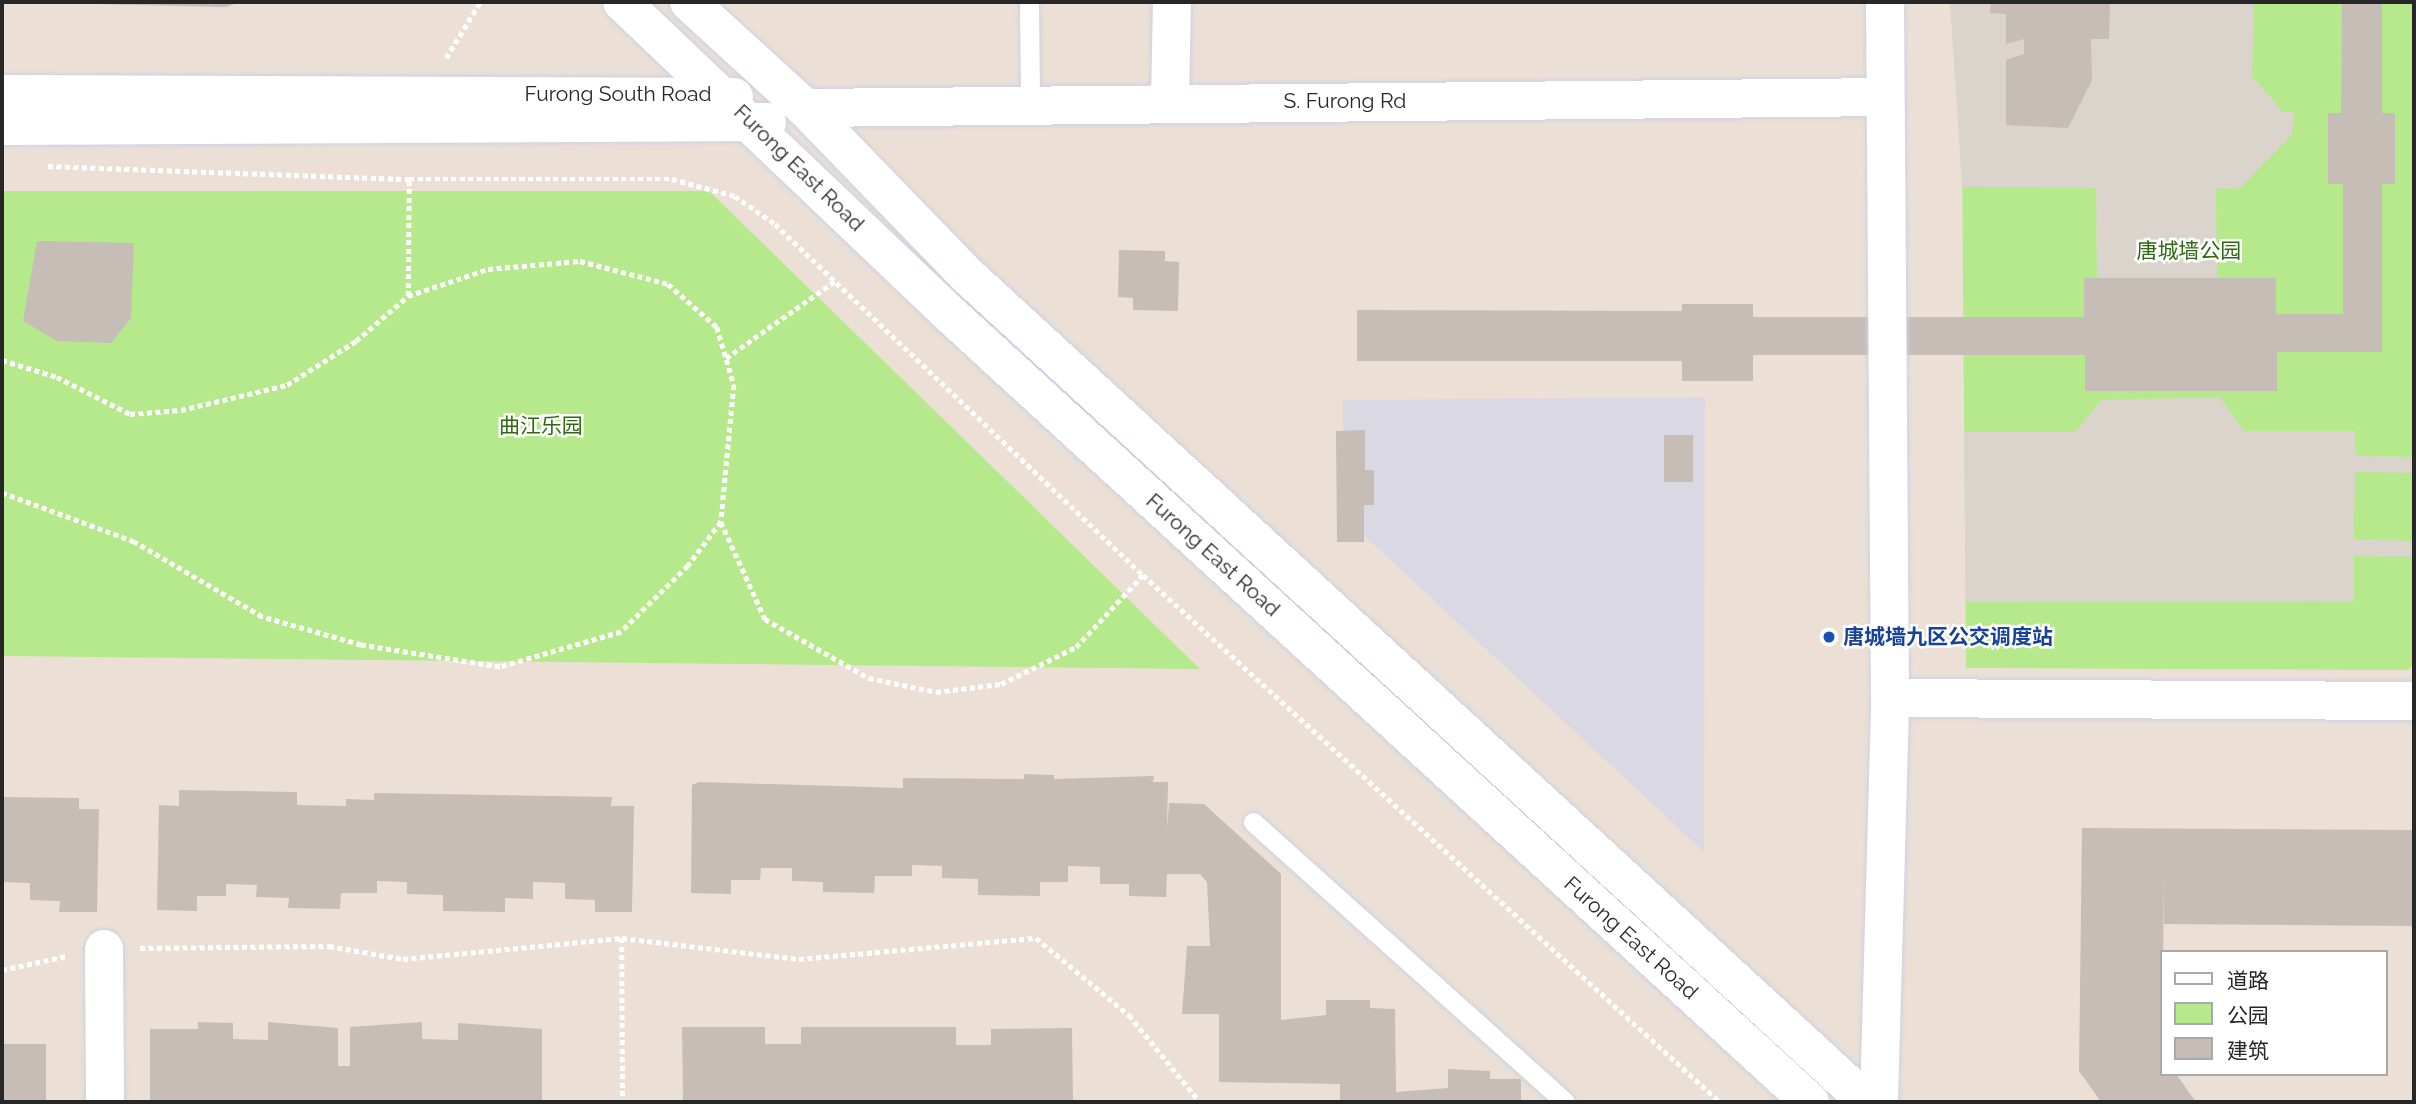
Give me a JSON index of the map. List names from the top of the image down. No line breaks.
{"streets":{"main road":["Furong South Road","S. Furong Rd","Furong East Road"]},"crossings":[["Furong South Road","S. Furong Rd"],["Furong South Road","Furong East Road"],["S. Furong Rd","Furong East Road"]],"parks":["唐城墙公园","曲江乐园"],"places":["唐城墙九区公交调度站"],"legend":["道路","公园","建筑"]}
